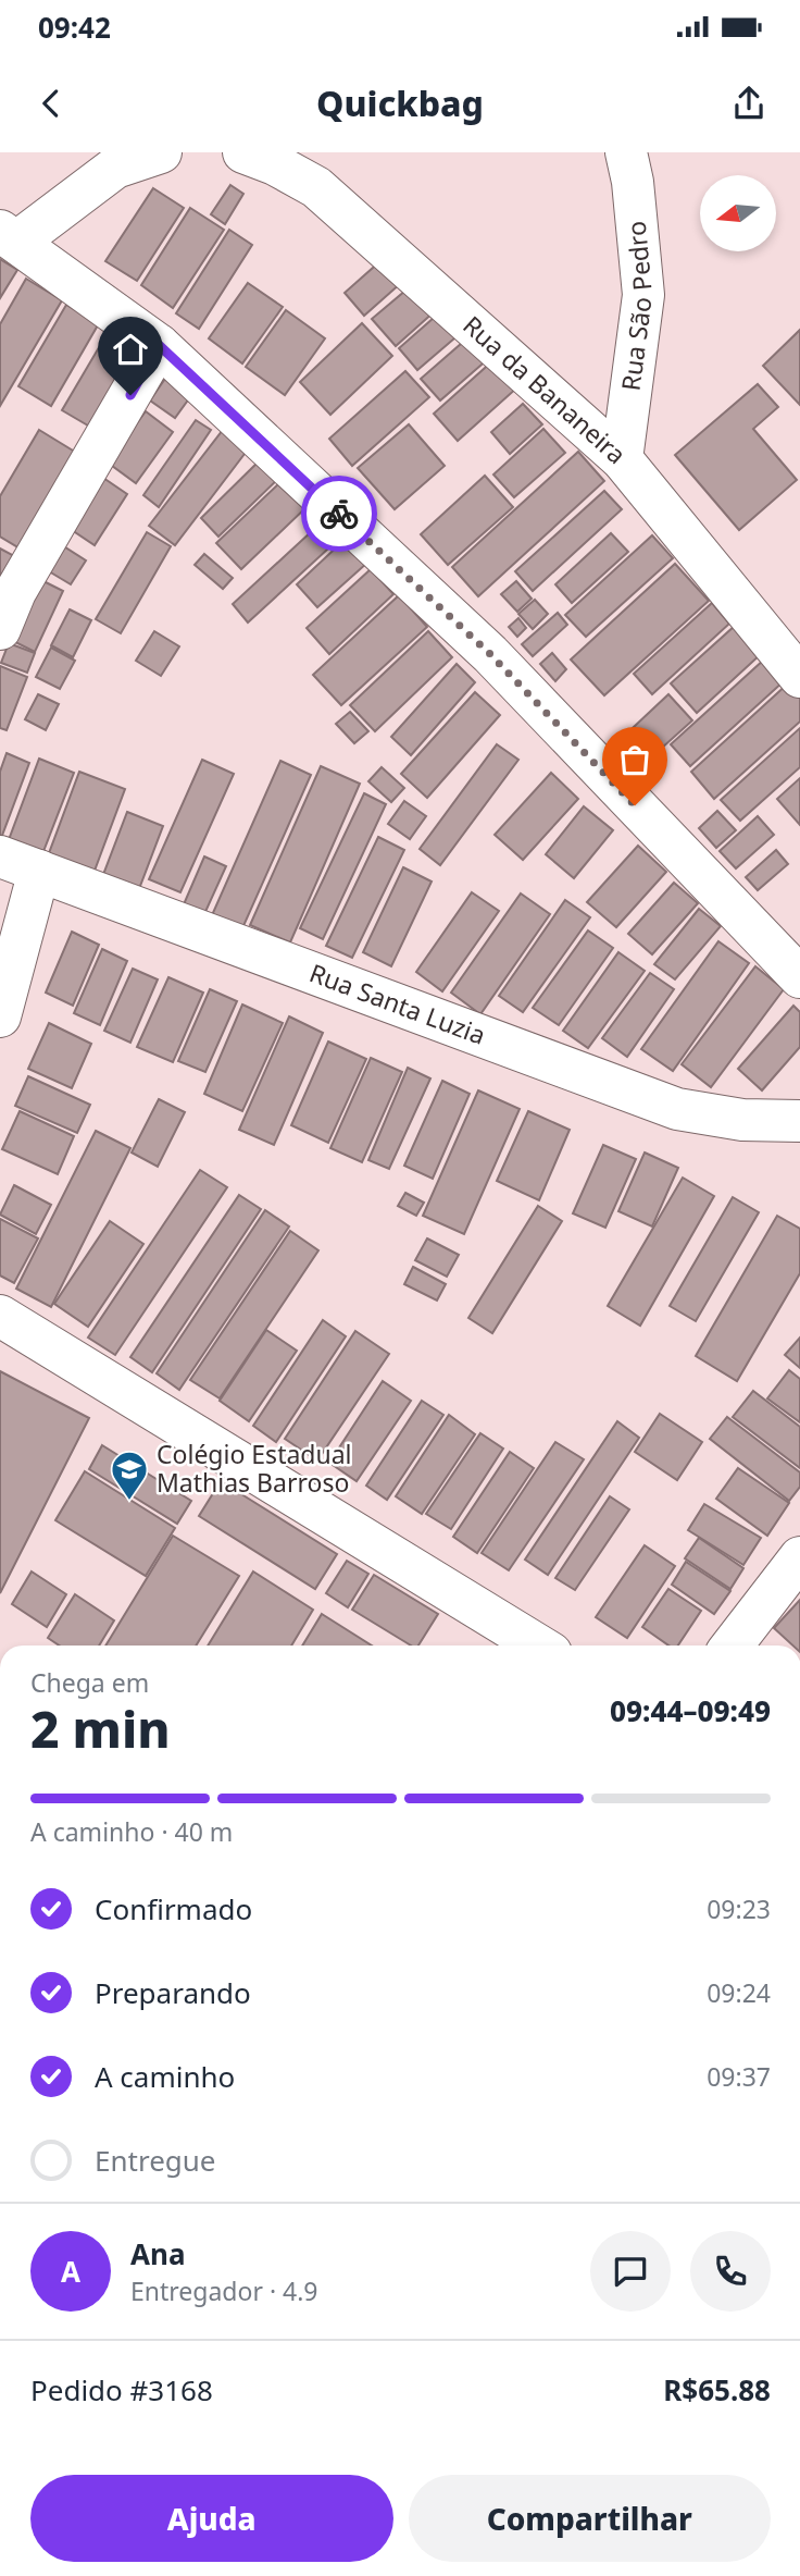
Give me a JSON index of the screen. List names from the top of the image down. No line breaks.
{"streets":{"street":["Rua São Pedro","Rua da Bananeira","Rua Santa Luzia"]},"crossings":[["Rua São Pedro","Rua da Bananeira"]],"places":{"school or university":["Colégio Estadual Mathias Barroso"]},"north":"left","page":{"status":"09:42","header":"Quickbag","heading":["2 min","Chega em","09:44–09:49"],"panel":["Ana","Entregador · 4.9","Pedido #3168","R$65.88"],"bar":"A caminho · 40 m","list":[["Confirmado","09:23"],["Preparando","09:24"],["A caminho","09:37"],"Entregue"],"round":"A","buttons":["Ajuda","Compartilhar"]}}
